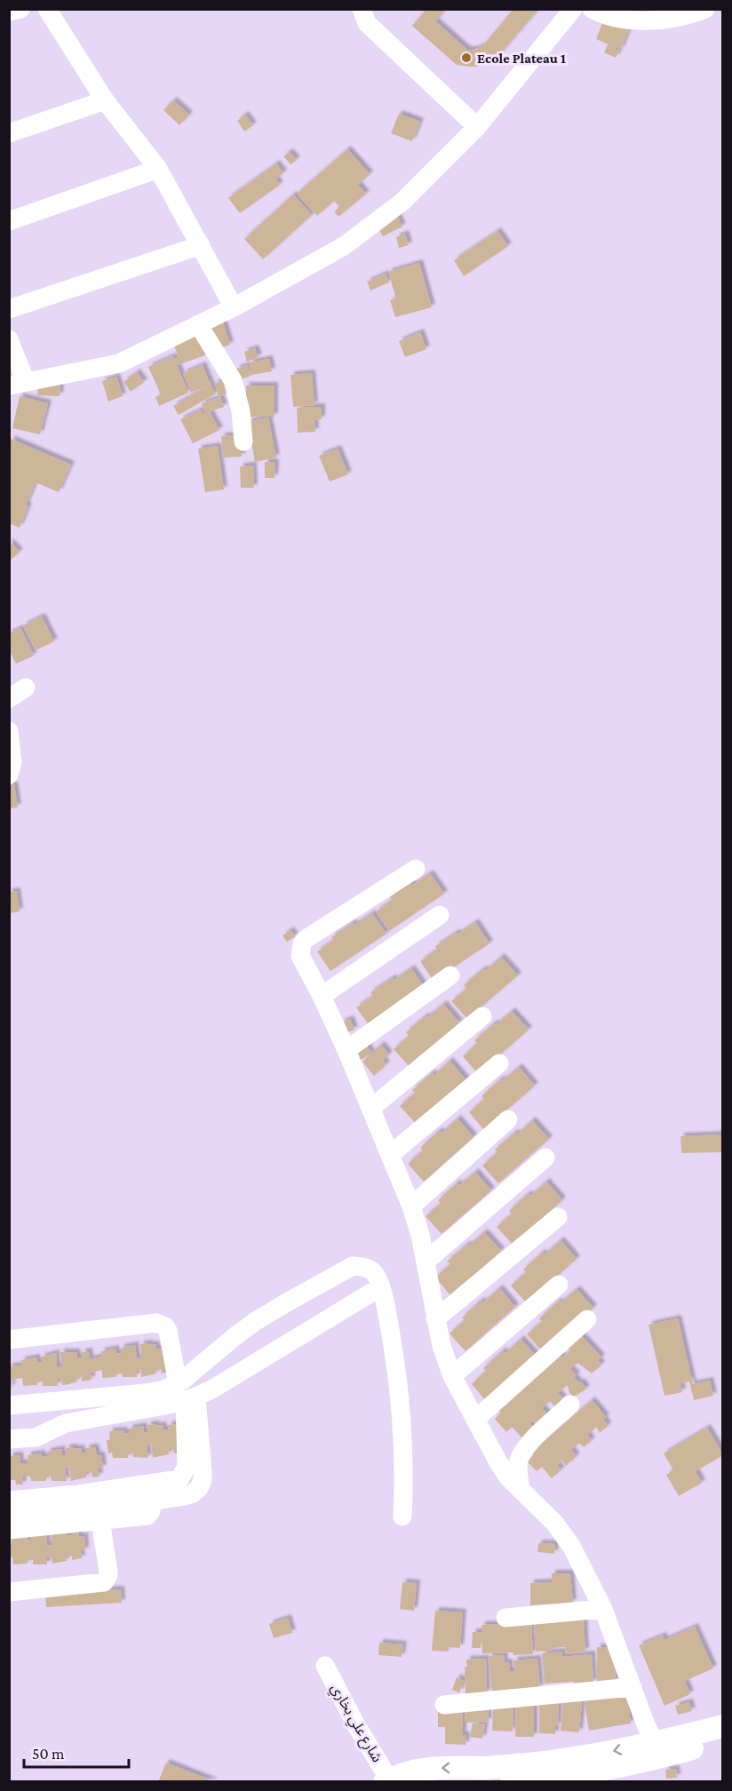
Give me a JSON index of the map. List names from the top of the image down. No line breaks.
{"streets":{"street":["شارع علي بخاري"]},"places":["Ecole Plateau 1"],"scale_bar":"50 m"}
